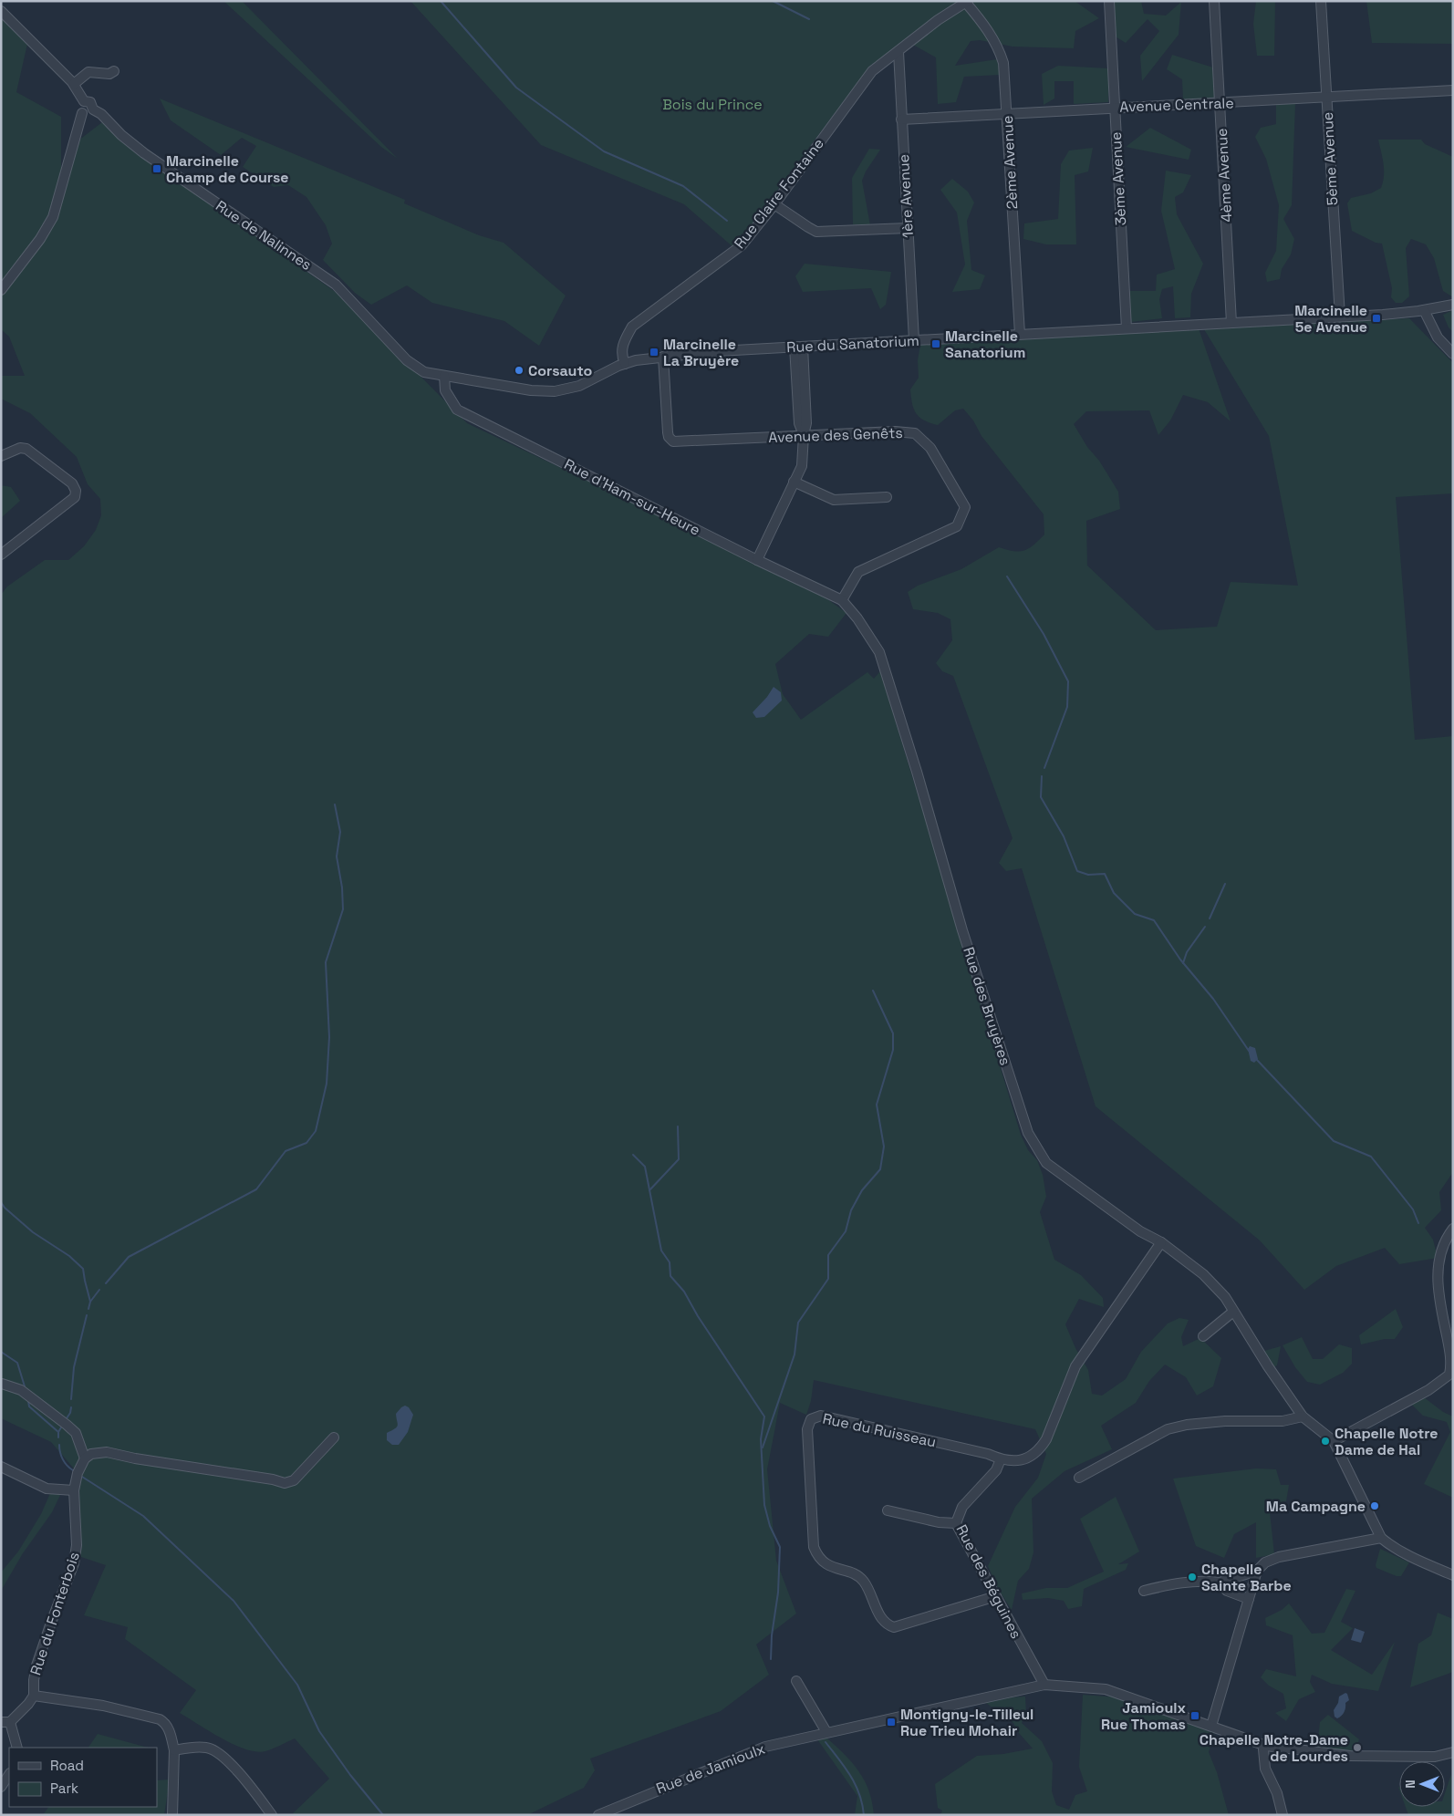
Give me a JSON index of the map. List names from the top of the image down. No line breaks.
{"streets":{"street":["Avenue Centrale","5ème Avenue","2ème Avenue","4ème Avenue","3ème Avenue","Rue Claire Fontaine","1ère Avenue","Rue de Nalinnes","Rue du Sanatorium","Avenue des Genêts","Rue d'Ham-sur-Heure","Rue des Bruyères","Rue du Ruisseau","Rue des Béguines","Rue du Fonterbois","Rue de Jamioulx"]},"crossings":[["Avenue Centrale","5ème Avenue"],["Avenue Centrale","2ème Avenue"],["Avenue Centrale","4ème Avenue"],["Avenue Centrale","3ème Avenue"],["Avenue Centrale","1ère Avenue"],["5ème Avenue","Rue du Sanatorium"],["2ème Avenue","Rue Claire Fontaine"],["2ème Avenue","Rue du Sanatorium"],["4ème Avenue","Rue du Sanatorium"],["3ème Avenue","Rue du Sanatorium"],["Rue Claire Fontaine","1ère Avenue"],["Rue Claire Fontaine","Rue du Sanatorium"],["1ère Avenue","Rue du Sanatorium"],["Rue de Nalinnes","Rue du Sanatorium"],["Rue du Sanatorium","Avenue des Genêts"],["Rue du Sanatorium","Rue d'Ham-sur-Heure"],["Avenue des Genêts","Rue d'Ham-sur-Heure"],["Avenue des Genêts","Rue des Bruyères"],["Rue d'Ham-sur-Heure","Rue des Bruyères"],["Rue du Ruisseau","Rue des Béguines"],["Rue des Béguines","Rue de Jamioulx"]],"parks":["Bois du Prince"],"places":{"transit":["Marcinelle Champ de Course","Marcinelle 5e Avenue","Marcinelle Sanatorium","Marcinelle La Bruyère","Jamioulx Rue Thomas","Montigny-le-Tilleul Rue Trieu Mohair"],"other":["Corsauto","Chapelle Notre Dame de Hal","Ma Campagne","Chapelle Sainte Barbe","Chapelle Notre-Dame de Lourdes"]},"legend":["Road","Park"],"north":"left"}
